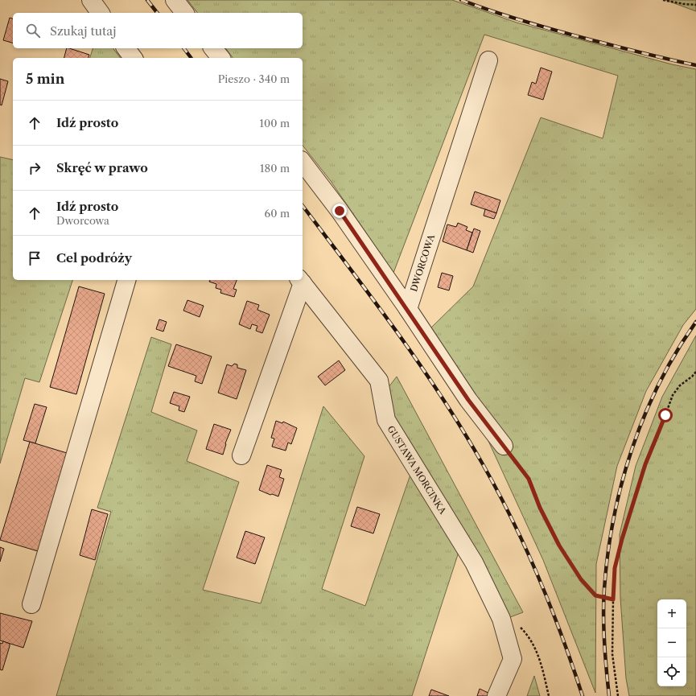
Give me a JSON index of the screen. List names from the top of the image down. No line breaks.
{"streets":{"street":["DWORCOWA","GUSTAWA MORCINKA"]},"page":{"search":"Szukaj tutaj","heading":["5 min","Pieszo · 340 m"],"list":[["Idź prosto","100 m"],["Skręć w prawo","180 m"],["Idź prosto","Dworcowa","60 m"],"Cel podróży"],"map_buttons":["+","−"]}}
